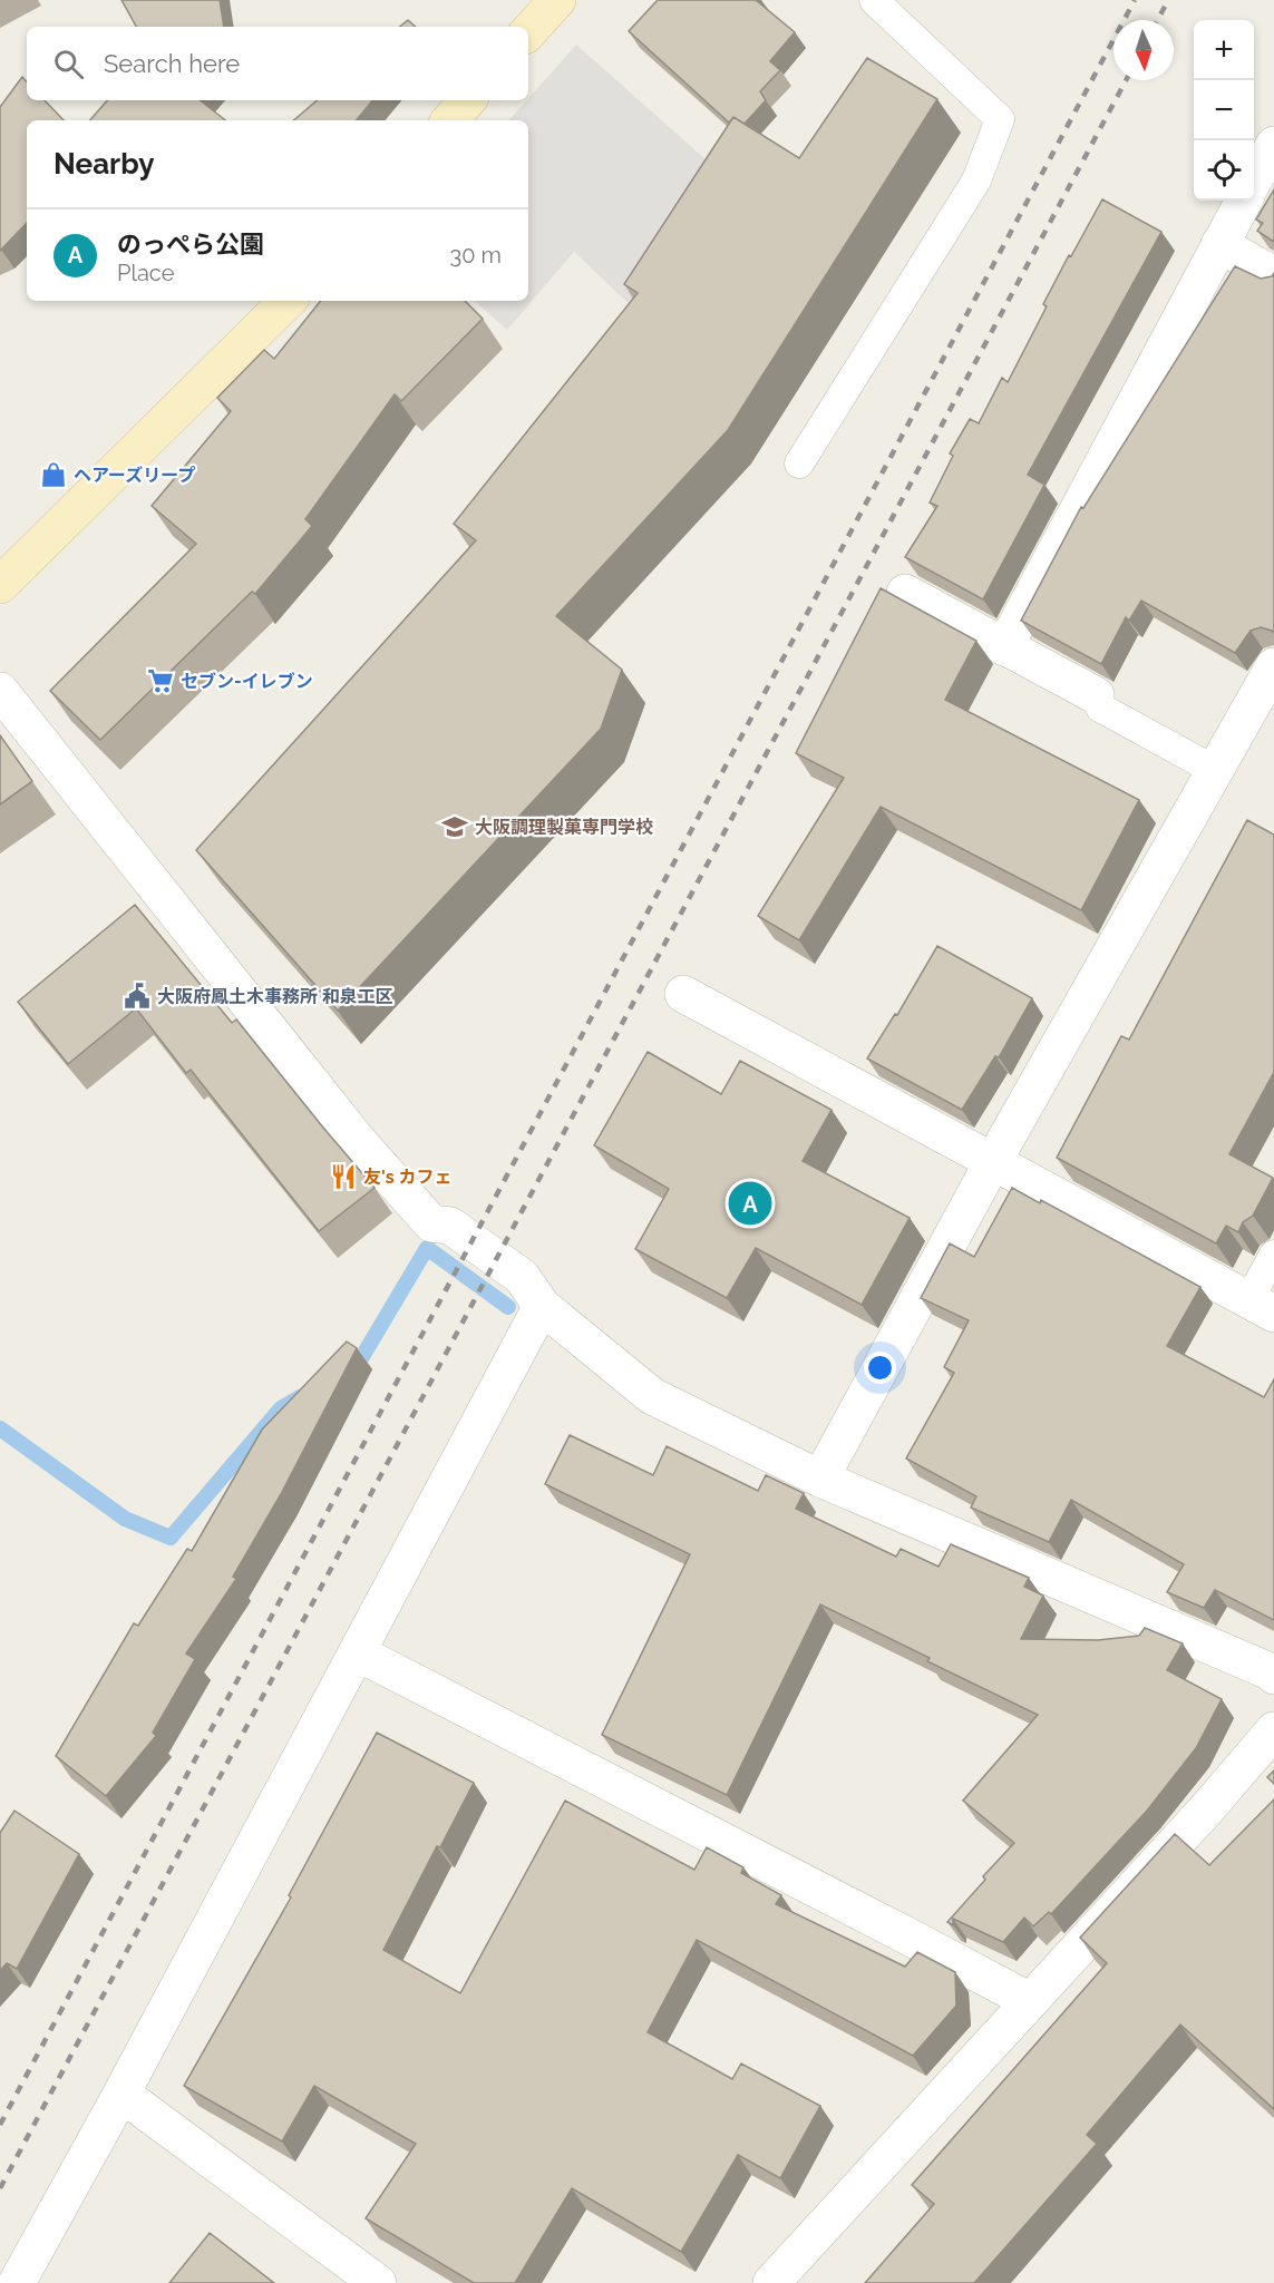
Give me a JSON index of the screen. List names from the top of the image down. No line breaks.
{"places":{"shop":["ヘアーズリープ"],"supermarket":["セブン-イレブン"],"school or university":["大阪調理製菓専門学校"],"public building":["大阪府鳳土木事務所 和泉工区"],"restaurant":["友's カフェ"]},"north":"bottom","page":{"map_buttons":["+","−"],"search":"Search here","heading":"Nearby","list":[{"mark":"A","name":"のっぺら公園","note":"Place","value":"30 m"}],"pins":"A"}}
